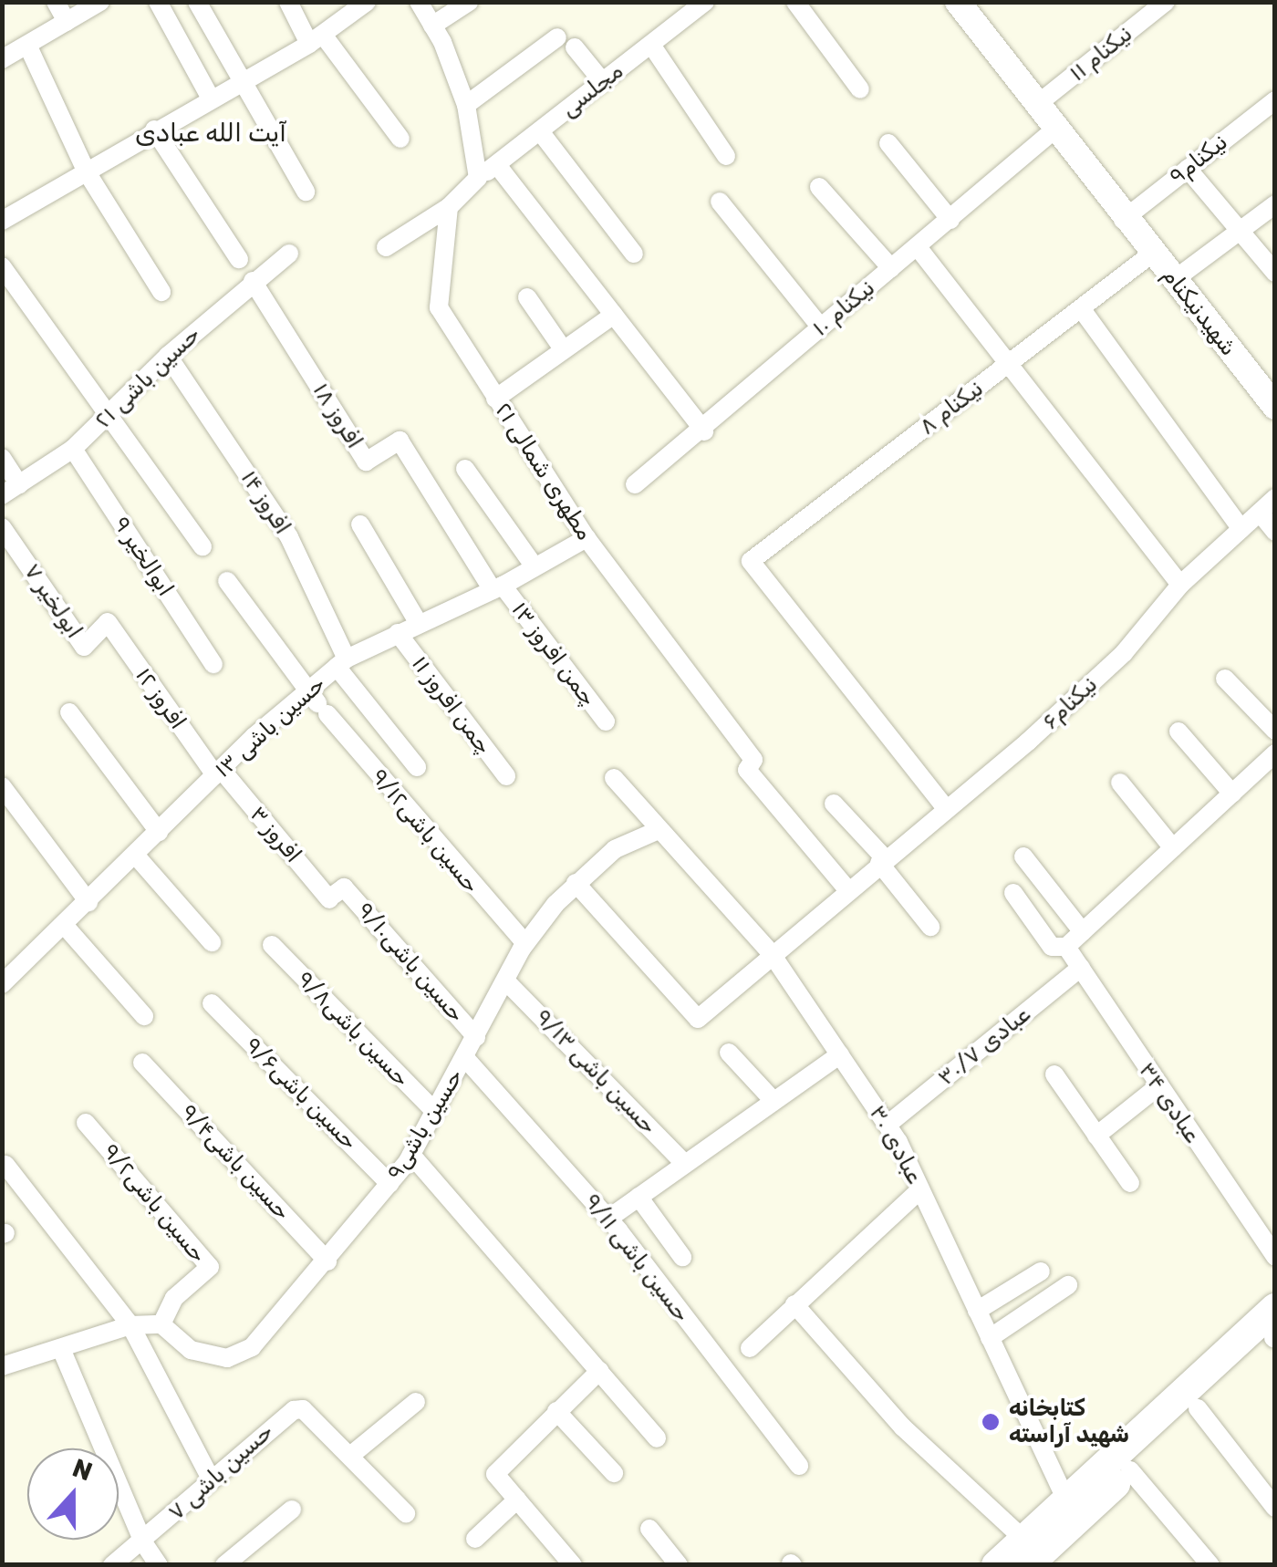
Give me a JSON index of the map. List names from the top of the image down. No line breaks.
{"streets":{"street":["نیکنام ۱۱","مجلسی","نیکنام۹","نیکنام ۱۰","شهیدنیکنام","حسین باشی ۲۱","نیکنام ۸","افروز ۱۸","مطهری شمالی ۲۱","افروز ۱۴","ابوالخیر ۹","ابولخیر ۷","چمن افروز ۱۳","افروز ۱۲","نیکنام۶","چمن افروز ۱۱","حسین باشی ۱۳","حسین باشی۹/۱۲","افروز ۳","حسین باشی۹/۱۰","حسین باشی۹/۸","عبادی ۳۰/۷","حسین باشی ۹/۱۳","حسین باشی۹/۶","عبادی ۳۴","حسین باشی۹","عبادی ۳۰","حسین باشی۹/۴","حسین باشی۹/۲","حسین باشی ۹/۱۱","حسین باشی ۷"]},"crossings":[["نیکنام ۱۱","شهیدنیکنام"],["نیکنام۹","شهیدنیکنام"],["نیکنام ۱۰","شهیدنیکنام"],["شهیدنیکنام","نیکنام ۸"],["حسین باشی ۲۱","افروز ۱۸"],["حسین باشی ۲۱","افروز ۱۴"],["حسین باشی ۲۱","ابوالخیر ۹"],["نیکنام ۸","نیکنام۶"],["افروز ۱۸","چمن افروز ۱۳"],["افروز ۱۸","حسین باشی ۱۳"],["مطهری شمالی ۲۱","نیکنام۶"],["مطهری شمالی ۲۱","حسین باشی ۱۳"],["افروز ۱۴","حسین باشی ۱۳"],["ابولخیر ۷","افروز ۱۲"],["چمن افروز ۱۳","حسین باشی ۱۳"],["افروز ۱۲","حسین باشی ۱۳"],["افروز ۱۲","افروز ۳"],["نیکنام۶","حسین باشی۹"],["نیکنام۶","عبادی ۳۰"],["چمن افروز ۱۱","حسین باشی ۱۳"],["حسین باشی ۱۳","حسین باشی۹/۱۲"],["حسین باشی ۱۳","افروز ۳"],["حسین باشی۹/۱۲","حسین باشی۹"],["افروز ۳","حسین باشی۹/۱۰"],["حسین باشی۹/۱۰","حسین باشی۹"],["حسین باشی۹/۸","حسین باشی۹"],["عبادی ۳۰/۷","عبادی ۳۴"],["عبادی ۳۰/۷","عبادی ۳۰"],["حسین باشی ۹/۱۳","حسین باشی۹"],["حسین باشی۹/۶","حسین باشی۹"],["حسین باشی۹","عبادی ۳۰"],["حسین باشی۹","حسین باشی۹/۴"],["حسین باشی۹","حسین باشی۹/۲"],["حسین باشی۹","حسین باشی ۹/۱۱"]],"districts":["آیت الله عبادی"],"places":["کتابخانه شهید آراسته"],"north":"top"}
